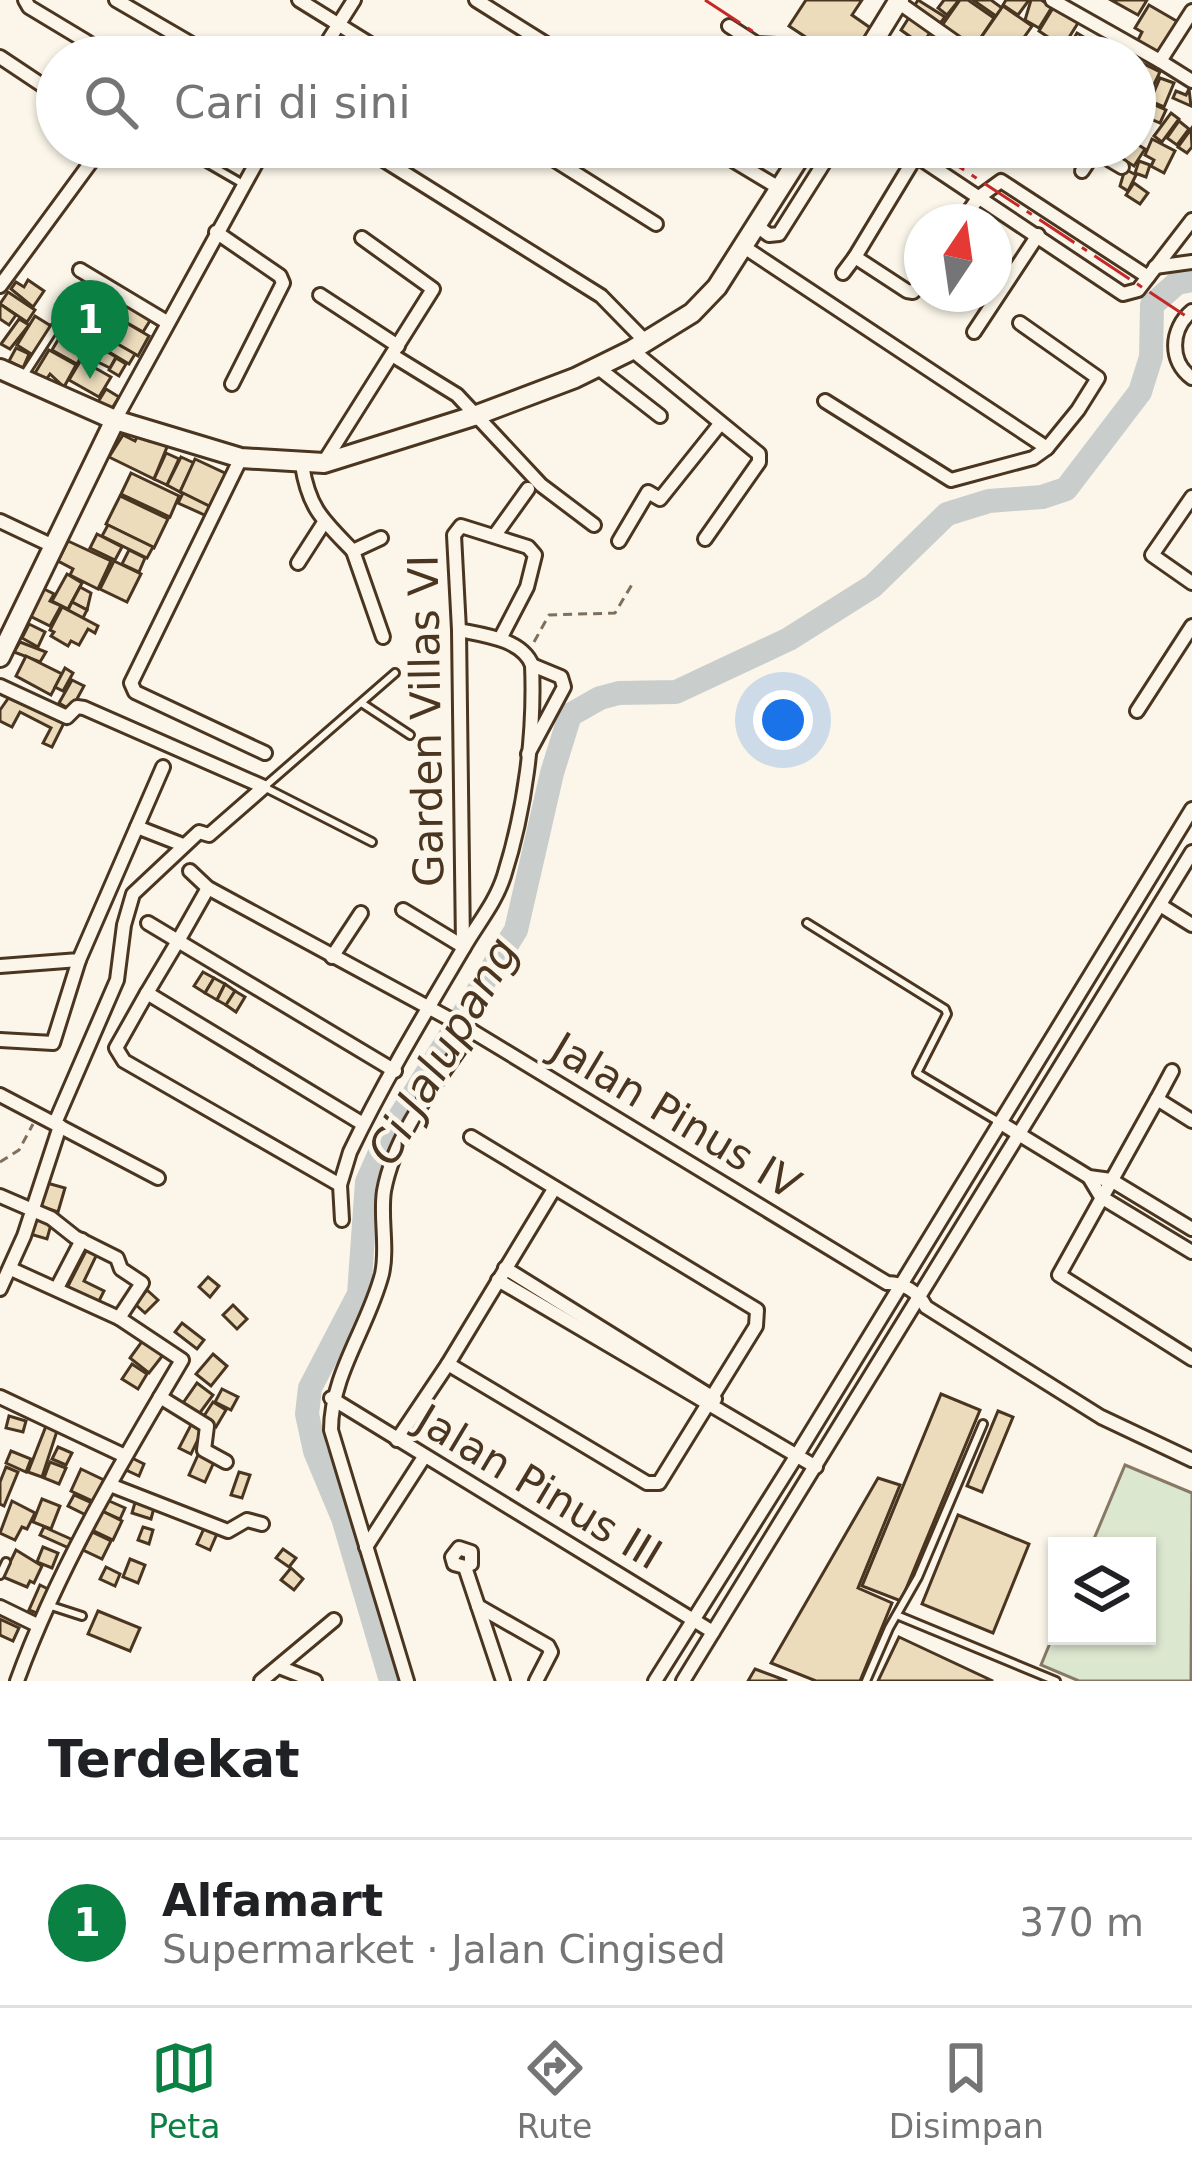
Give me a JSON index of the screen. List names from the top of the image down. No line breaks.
{"streets":{"street":["Garden Villas VI","Jalan Pinus IV","Jalan Pinus III"]},"water":["Ci Jalupang"],"north":"top","page":{"search":"Cari di sini","pins":"1","heading":"Terdekat","list":[{"mark":"1","name":"Alfamart","note":"Supermarket · Jalan Cingised","value":"370 m"}],"nav":["Peta","Rute","Disimpan"]}}
